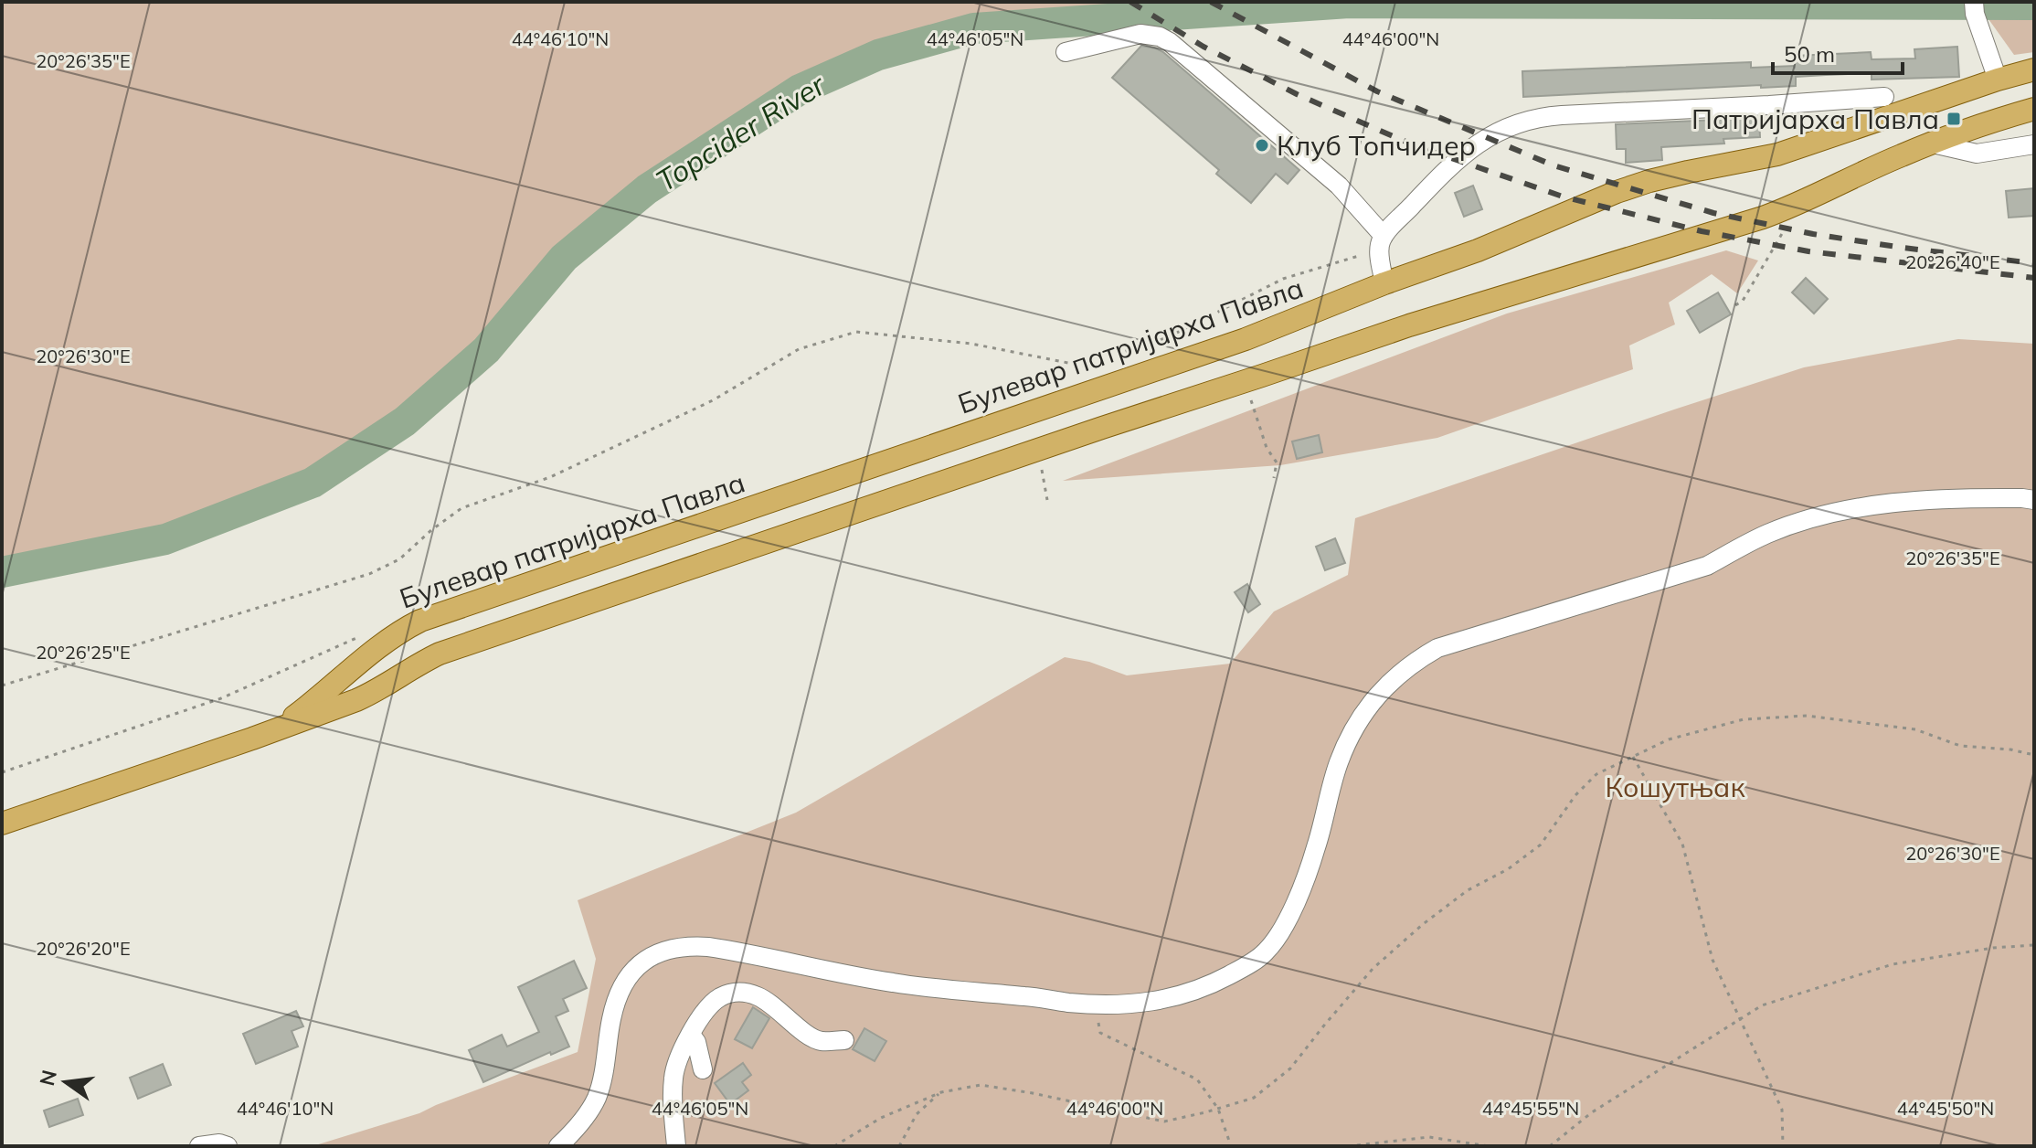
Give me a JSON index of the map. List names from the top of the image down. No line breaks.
{"streets":{"main road":["Булевар патријарха Павла"]},"water":["Topcider River"],"parks":["Кошутњак"],"places":{"transit":["Патријарха Павла"],"other":["Клуб Топчидер"]},"scale_bar":"50 m","north":"left","coordinates":["44°46'10\"N","44°46'05\"N","44°46'00\"N","20°26'35\"E","20°26'40\"E","20°26'30\"E","20°26'25\"E","20°26'20\"E","44°45'55\"N","44°45'50\"N"]}
